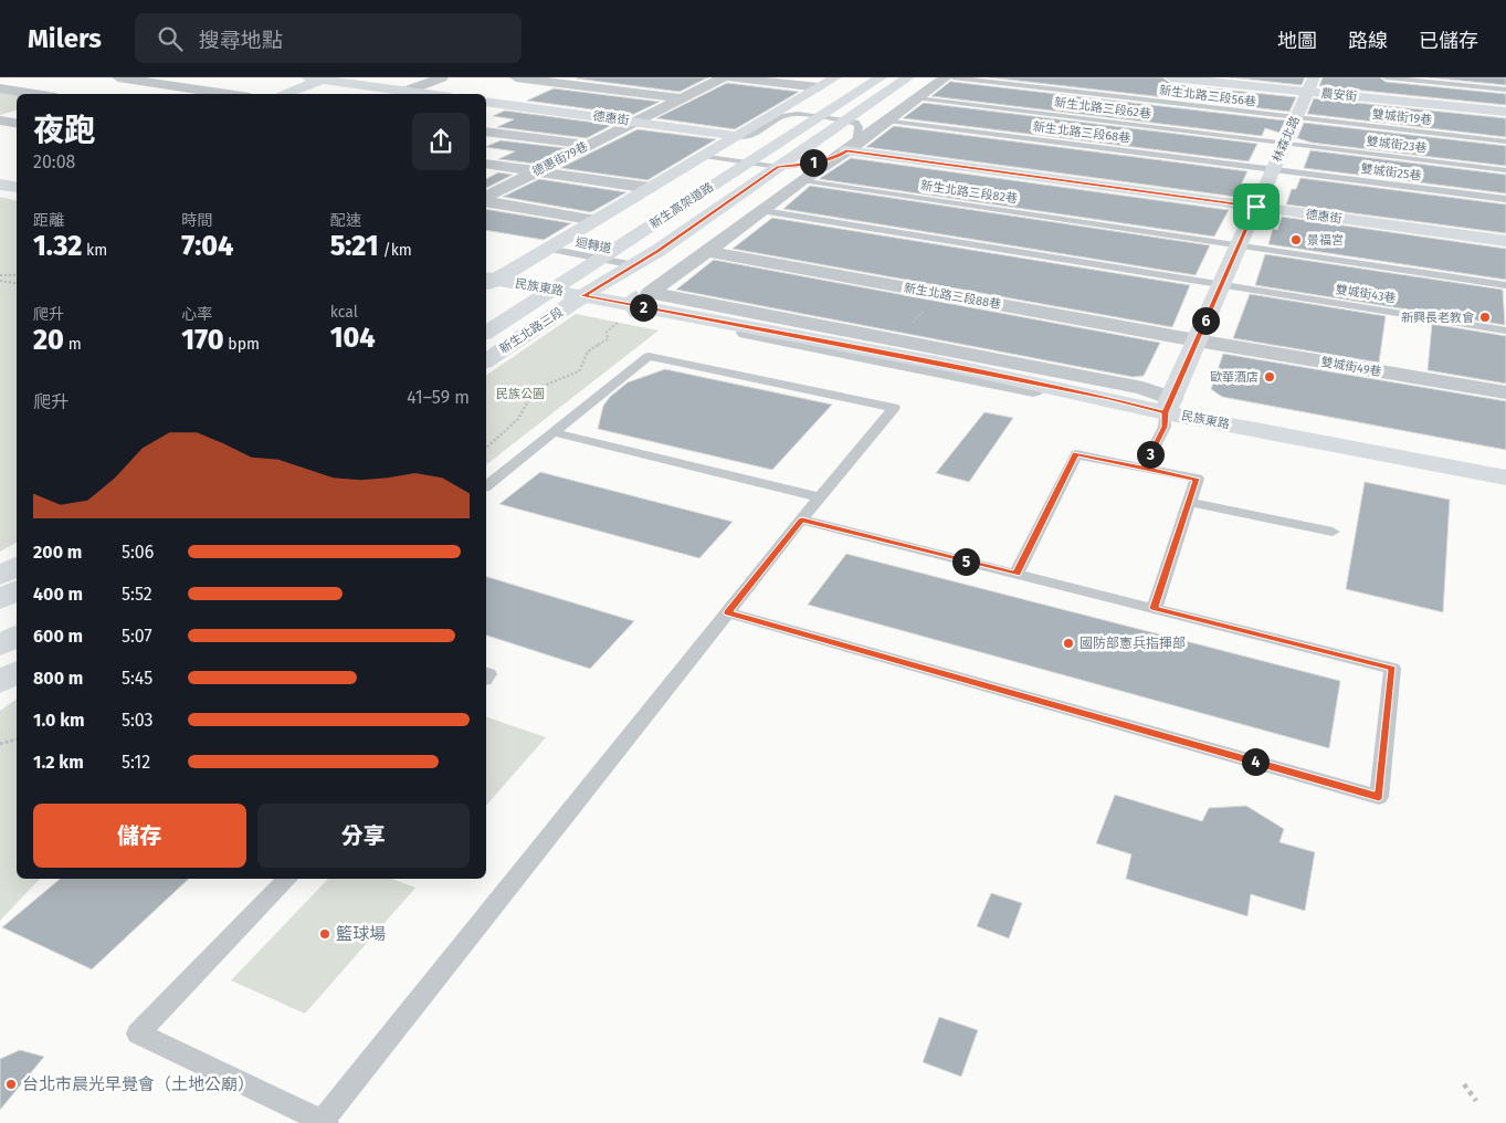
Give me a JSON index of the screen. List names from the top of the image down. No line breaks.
{"streets":{"main road":["農安街","德惠街","林森北路","新生高架道路","民族東路","新生北路三段"],"street":["德惠街79巷","新生北路三段88巷","雙城街49巷"],"lane":["新生北路三段56巷","新生北路三段62巷","雙城街19巷","新生北路三段68巷","雙城街23巷","雙城街25巷","新生北路三段82巷","迴轉道","雙城街43巷"]},"crossings":[["農安街","林森北路"],["新生北路三段56巷","雙城街19巷"],["新生北路三段56巷","林森北路"],["新生北路三段62巷","林森北路"],["新生北路三段62巷","雙城街23巷"],["雙城街19巷","林森北路"],["德惠街","林森北路"],["德惠街","德惠街79巷"],["新生北路三段68巷","林森北路"],["新生北路三段68巷","雙城街25巷"],["林森北路","雙城街23巷"],["林森北路","雙城街25巷"],["林森北路","新生北路三段82巷"],["林森北路","民族東路"],["林森北路","雙城街43巷"],["林森北路","新生北路三段88巷"],["林森北路","雙城街49巷"],["迴轉道","新生北路三段"],["民族東路","新生北路三段"],["新生北路三段88巷","雙城街49巷"]],"parks":["民族公園"],"places":["景福宮","新興長老教會","歐華酒店","國防部憲兵指揮部","籃球場","台北市晨光早覺會（土地公廟）"],"page":{"header":"Milers","search":"搜尋地點","nav":["地圖","路線","已儲存"],"heading":["夜跑","20:08"],"pins":["1","2","6","3","5","4"],"stats":[["距離","1.32 km"],["時間","7:04"],["配速","5:21 /km"],["爬升","20 m"],["心率","170 bpm"],["kcal","104"]],"chart":["爬升","41–59 m"],"list":[{"name":"200 m","note":"5:06"},{"name":"400 m","note":"5:52"},{"name":"600 m","note":"5:07"},{"name":"800 m","note":"5:45"},{"name":"1.0 km","note":"5:03"},{"name":"1.2 km","note":"5:12"}],"buttons":["儲存","分享"]}}
